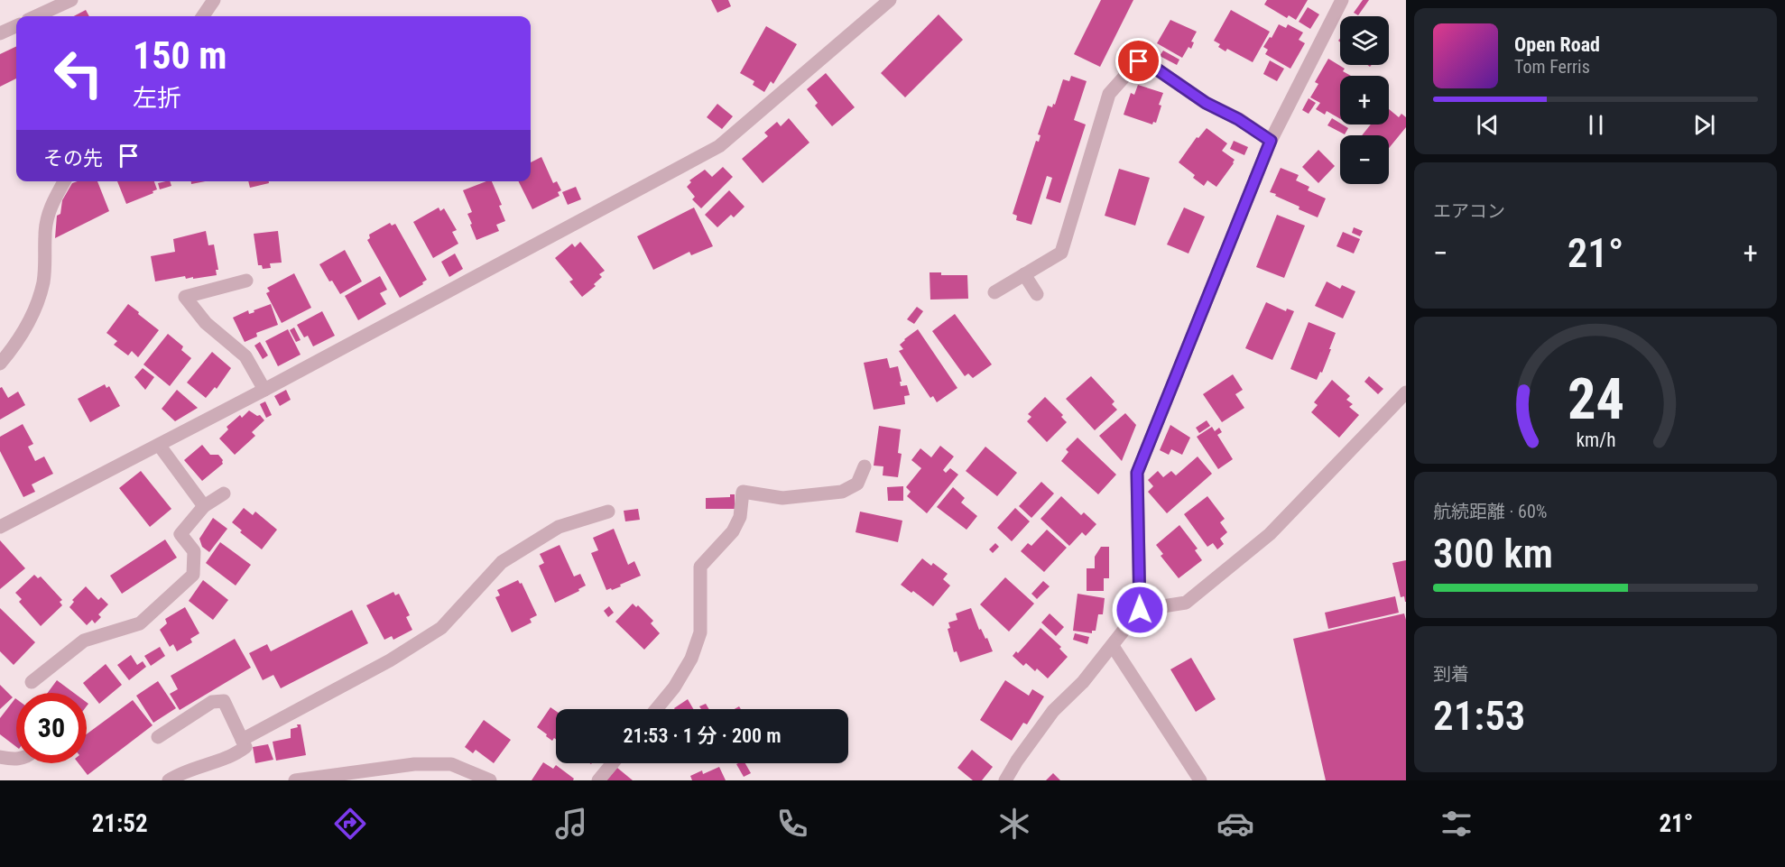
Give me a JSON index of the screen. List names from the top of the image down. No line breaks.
{"page":{"map_buttons":["+","−"],"turn":["150 m","左折"],"song":["Open Road","Tom Ferris"],"then":"その先","tile":["エアコン",["航続距離 · 60%","300 km"],["到着","21:53"]],"heat":["−","21°","+"],"limit":"30","trip":"21:53 · 1 分 · 200 m","tabs":["21:52","21°"],"gauge":["24","km/h"]}}
